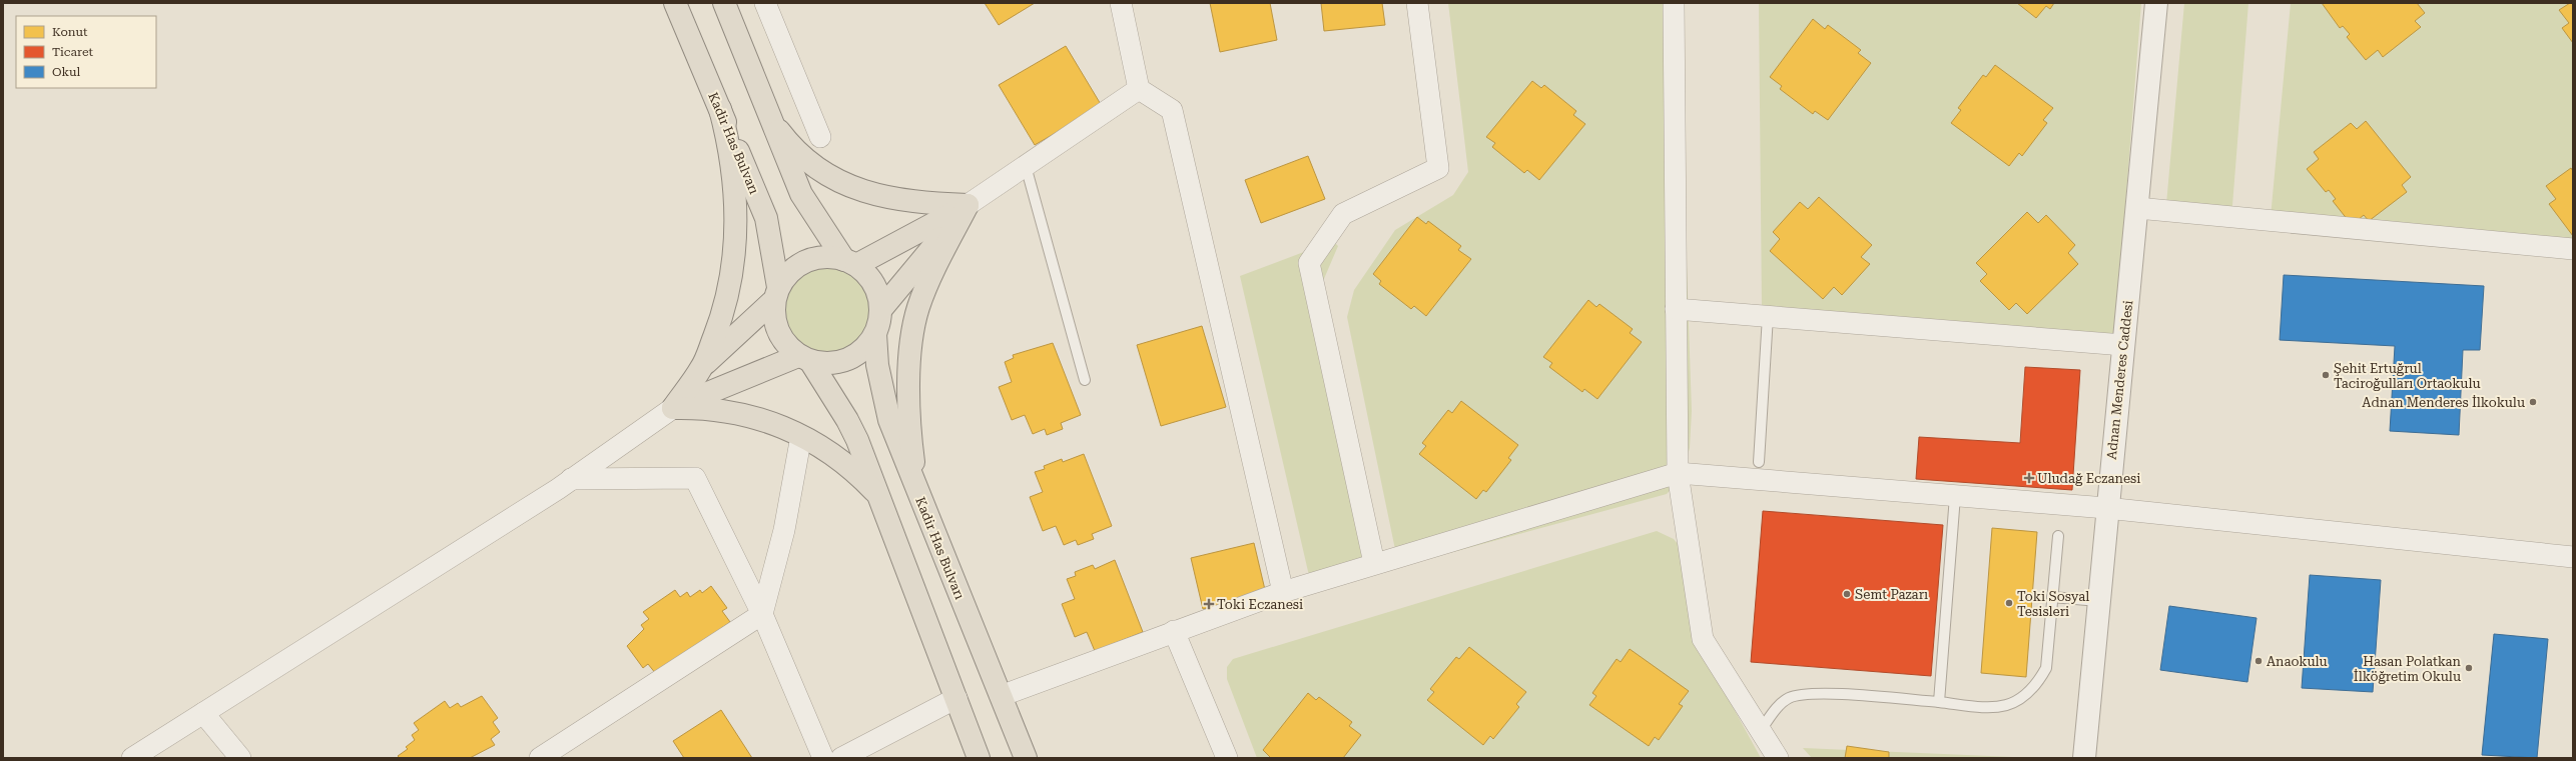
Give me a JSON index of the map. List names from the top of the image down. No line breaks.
{"streets":{"highway":["Kadir Has Bulvarı"],"street":["Adnan Menderes Caddesi"]},"places":{"other":["Şehit Ertuğrul Taciroğulları Ortaokulu","Adnan Menderes İlkokulu","Semt Pazarı","Toki Sosyal Tesisleri","Anaokulu","Hasan Polatkan İlköğretim Okulu"],"health":["Uludağ Eczanesi","Toki Eczanesi"]},"legend":["Konut","Ticaret","Okul"]}
